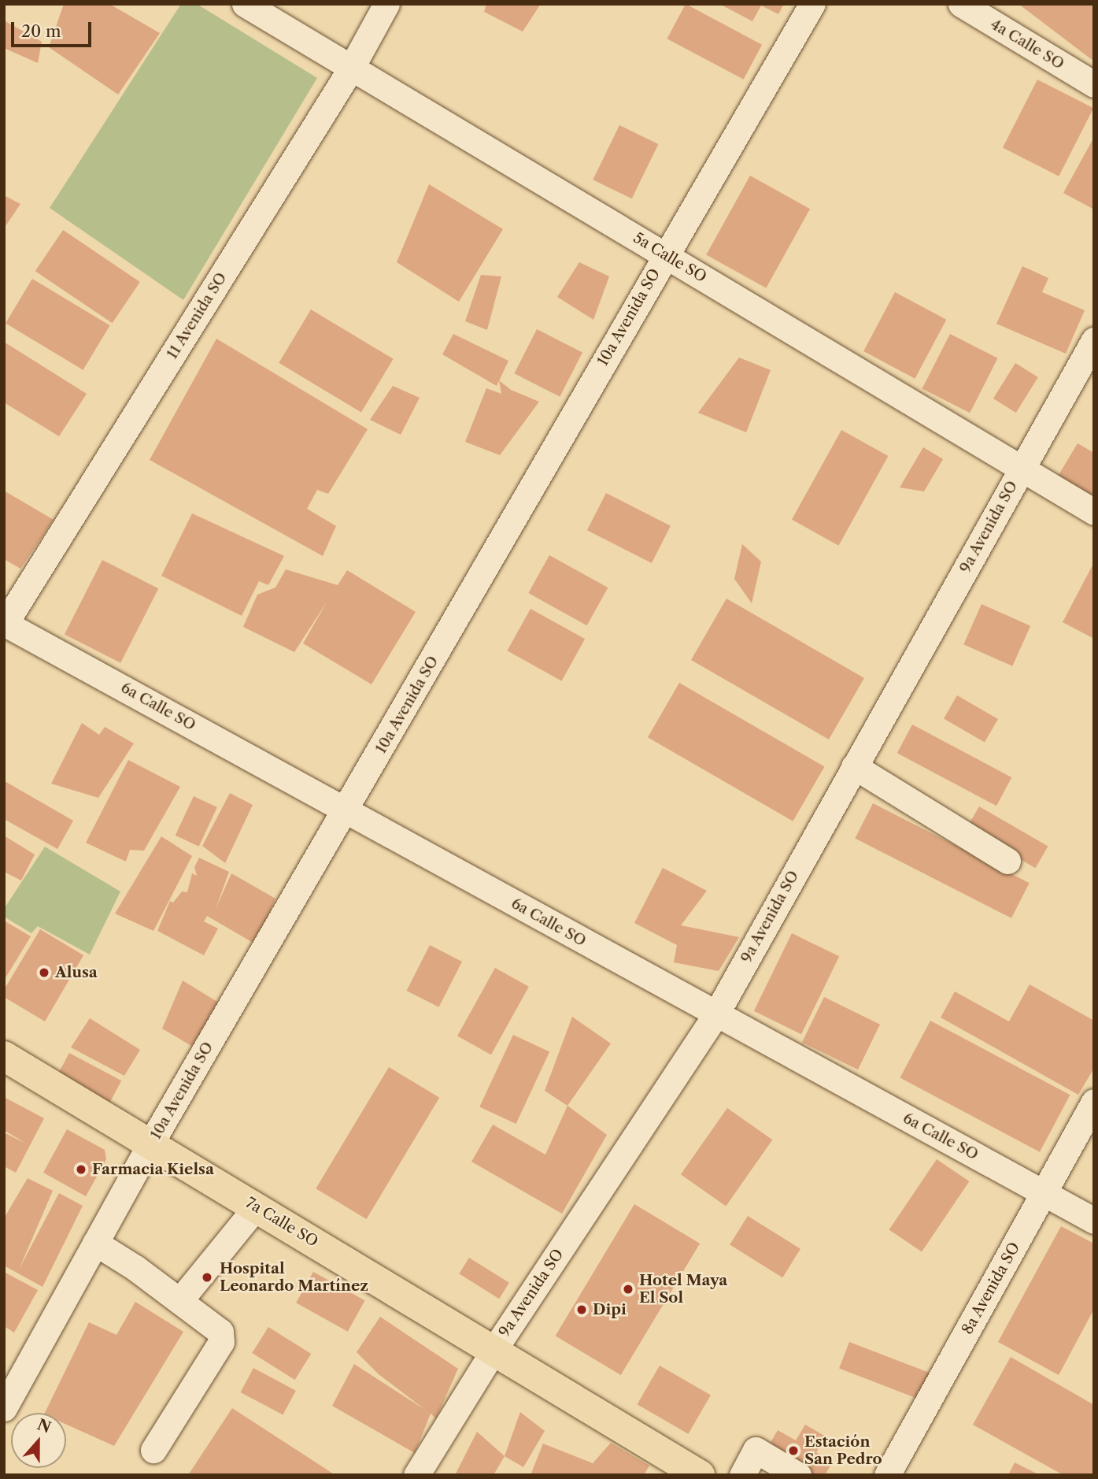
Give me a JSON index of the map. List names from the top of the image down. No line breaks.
{"streets":{"main road":["7a Calle SO"],"street":["4a Calle SO","5a Calle SO","11 Avenida SO","10a Avenida SO","9a Avenida SO","6a Calle SO","8a Avenida SO"]},"crossings":[["5a Calle SO","11 Avenida SO"],["5a Calle SO","10a Avenida SO"],["5a Calle SO","9a Avenida SO"],["11 Avenida SO","6a Calle SO"],["10a Avenida SO","6a Calle SO"],["10a Avenida SO","7a Calle SO"],["9a Avenida SO","6a Calle SO"],["9a Avenida SO","7a Calle SO"],["6a Calle SO","8a Avenida SO"]],"places":["Alusa","Farmacia Kielsa","Hospital Leonardo Martínez","Hotel Maya El Sol","Dipi","Estación San Pedro"],"scale_bar":"20 m","north":"top"}
